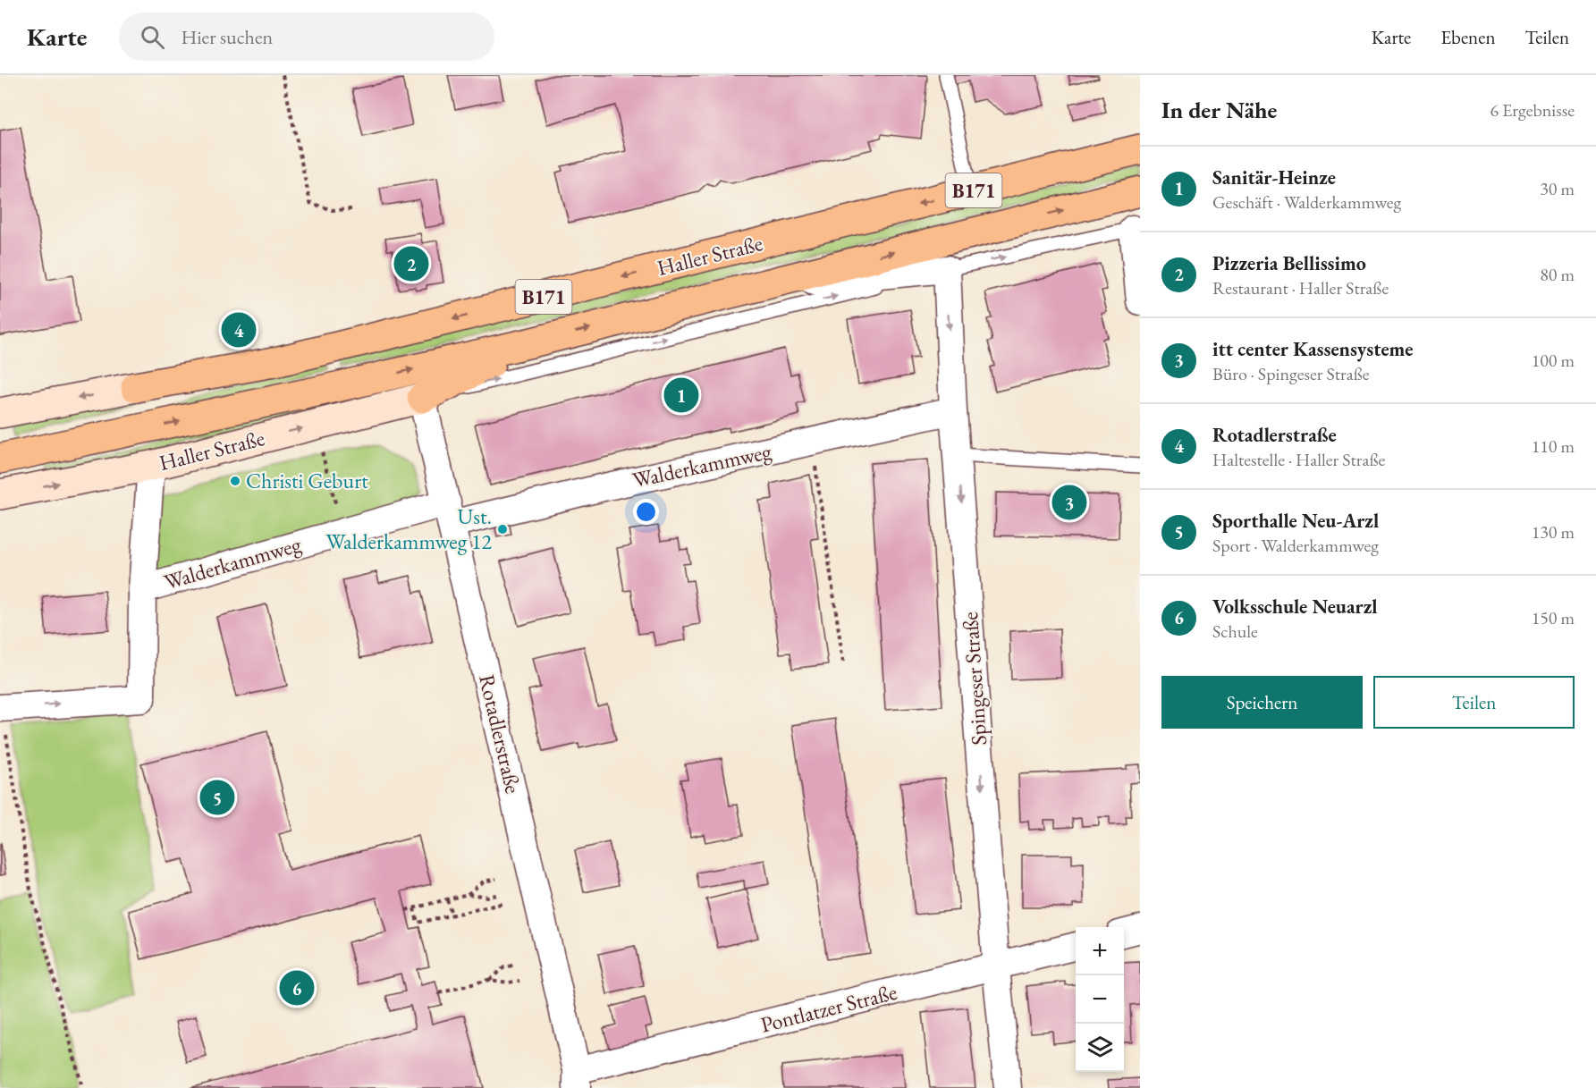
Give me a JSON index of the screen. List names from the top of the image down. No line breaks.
{"streets":{"main road":["B171","Haller Straße"],"street":["Walderkammweg","Spingeser Straße","Rotadlerstraße","Pontlatzer Straße"]},"crossings":[["Haller Straße","Walderkammweg"],["Haller Straße","Spingeser Straße"],["Haller Straße","Rotadlerstraße"],["Walderkammweg","Spingeser Straße"],["Walderkammweg","Rotadlerstraße"],["Spingeser Straße","Pontlatzer Straße"],["Rotadlerstraße","Pontlatzer Straße"]],"one_way":["Spingeser Straße"],"places":["Christi Geburt","Ust. Walderkammweg 12"],"page":{"header":"Karte","search":"Hier suchen","nav":["Karte","Ebenen","Teilen"],"heading":["In der Nähe","6 Ergebnisse"],"list":[{"mark":"1","name":"Sanitär-Heinze","note":"Geschäft · Walderkammweg","value":"30 m"},{"mark":"2","name":"Pizzeria Bellissimo","note":"Restaurant · Haller Straße","value":"80 m"},{"mark":"3","name":"itt center Kassensysteme","note":"Büro · Spingeser Straße","value":"100 m"},{"mark":"4","name":"Rotadlerstraße","note":"Haltestelle · Haller Straße","value":"110 m"},{"mark":"5","name":"Sporthalle Neu-Arzl","note":"Sport · Walderkammweg","value":"130 m"},{"mark":"6","name":"Volksschule Neuarzl","note":"Schule","value":"150 m"}],"pins":["2","4","1","3","5","6"],"buttons":["Speichern","Teilen"],"map_buttons":["+","−"]}}
